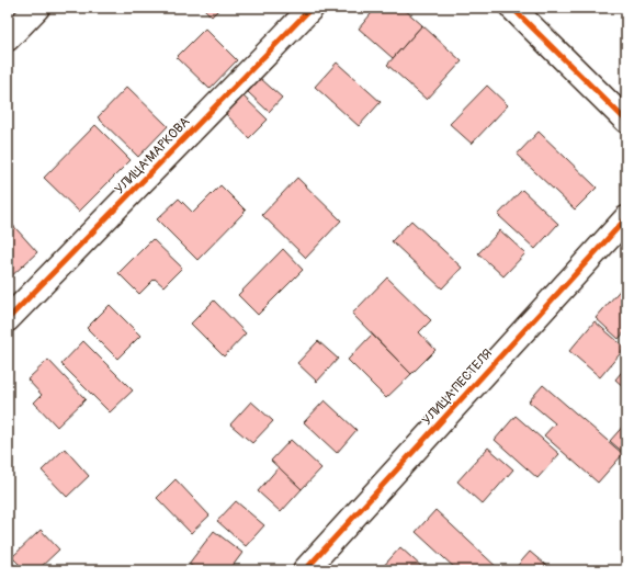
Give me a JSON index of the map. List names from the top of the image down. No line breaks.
{"streets":{"street":["УЛИЦА МАРКОВА","УЛИЦА ПЕСТЕЛЯ"]}}
